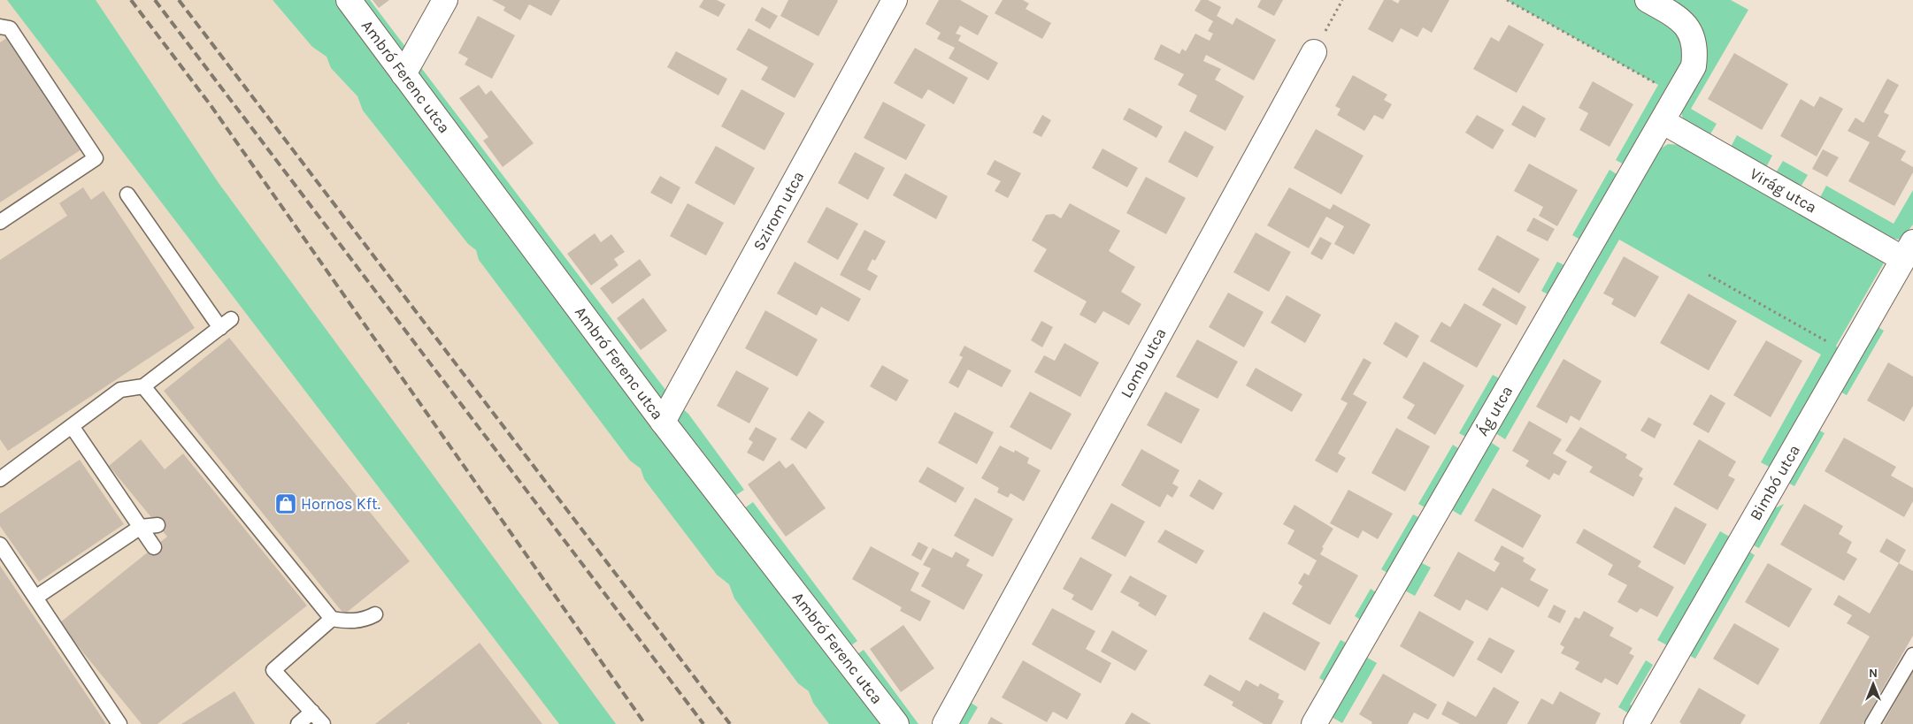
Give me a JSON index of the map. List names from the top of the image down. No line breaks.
{"streets":{"street":["Ambró Ferenc utca","Virág utca","Szirom utca","Lomb utca","Ág utca","Bimbó utca"]},"crossings":[["Ambró Ferenc utca","Szirom utca"],["Virág utca","Ág utca"],["Virág utca","Bimbó utca"]],"places":{"shop":["Hornos Kft."]},"north":"top"}
